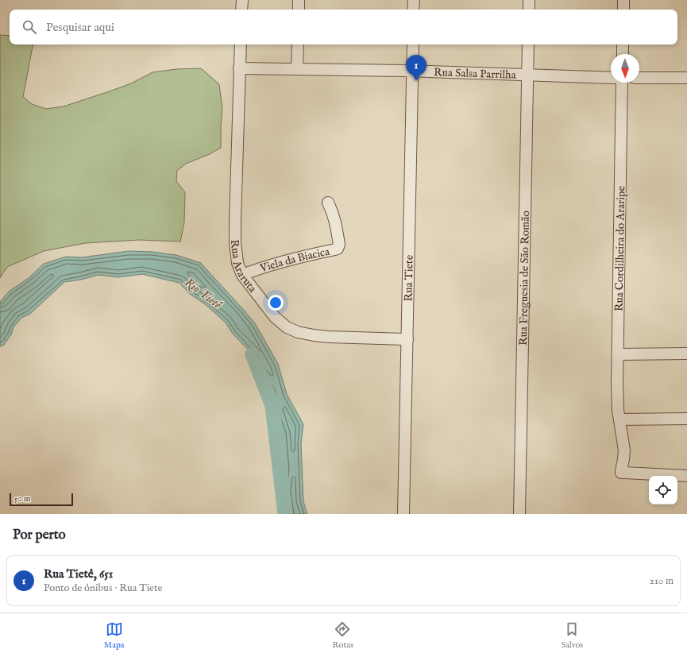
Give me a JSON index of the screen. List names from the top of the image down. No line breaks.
{"streets":{"street":["Rua Salsa Parrilha","Rua Cordilheira do Araripe","Viela da Biacica","Rua Araruta","Rua Tiete","Rua Freguesia de São Romão"]},"crossings":[["Rua Salsa Parrilha","Rua Araruta"],["Rua Salsa Parrilha","Rua Tiete"],["Rua Salsa Parrilha","Rua Freguesia de São Romão"],["Viela da Biacica","Rua Araruta"],["Rua Araruta","Rua Tiete"]],"water":["Rio Tietê"],"scale_bar":"50 m","north":"bottom","page":{"search":"Pesquisar aqui","pins":"1","scale":"50 m","heading":"Por perto","list":[{"mark":"1","name":"Rua Tietê, 651","note":"Ponto de ônibus · Rua Tiete","value":"210 m"}],"nav":["Mapa","Rotas","Salvos"]}}
